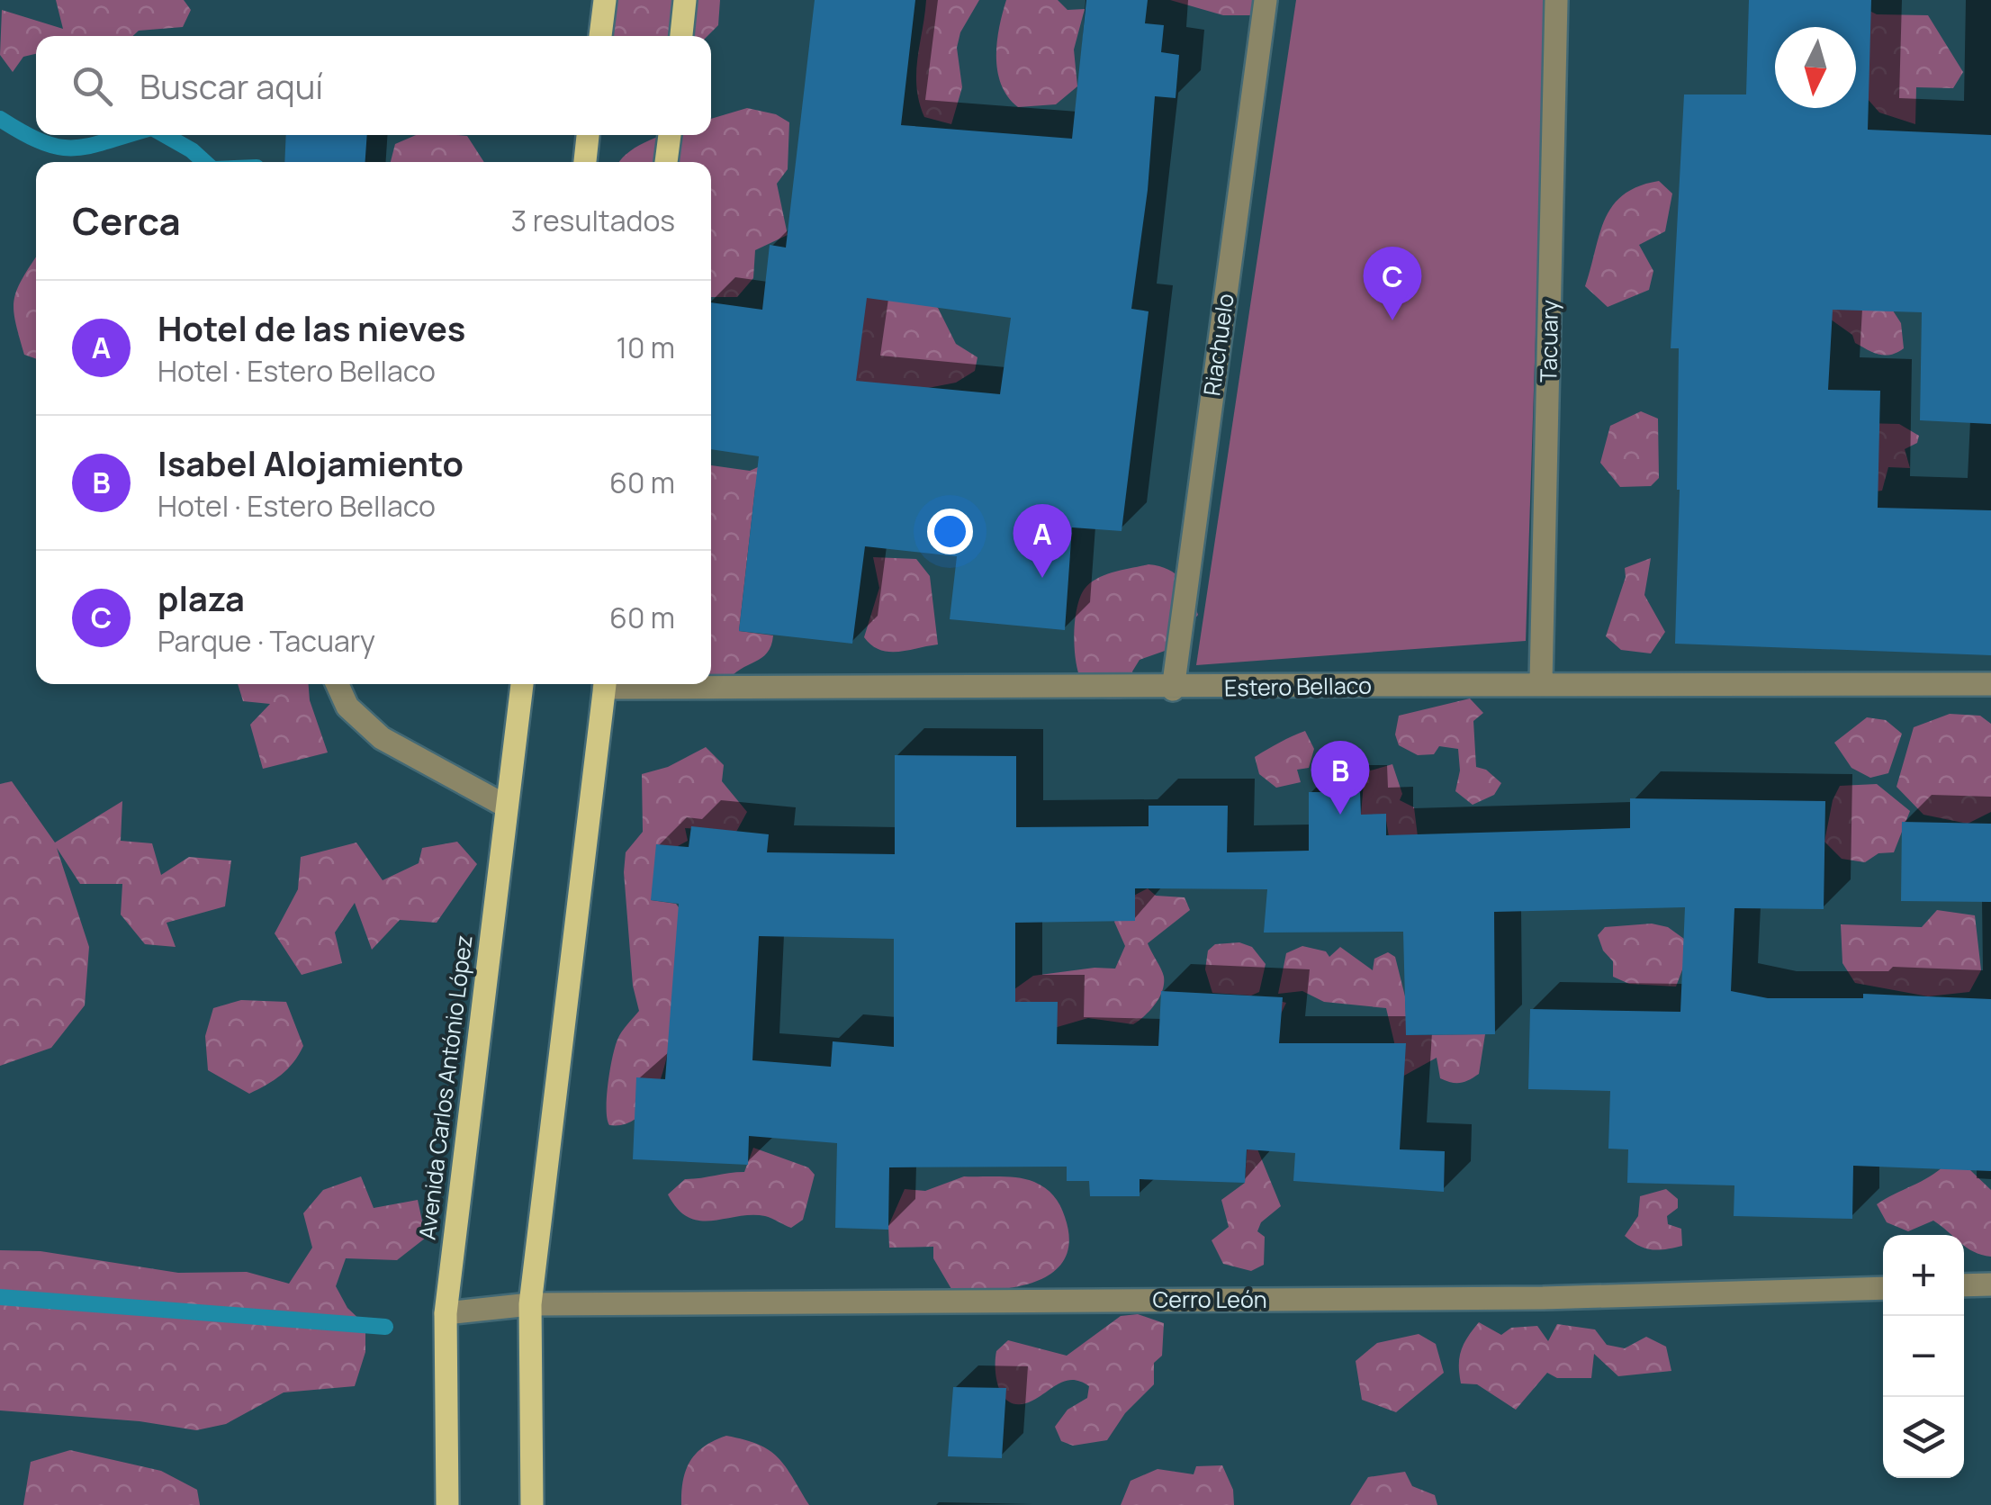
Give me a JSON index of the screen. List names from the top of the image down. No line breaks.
{"streets":{"main road":["Avenida Carlos António López"],"street":["Tacuary","Riachuelo","Estero Bellaco","Cerro León"]},"crossings":[["Tacuary","Estero Bellaco"],["Riachuelo","Estero Bellaco"],["Avenida Carlos António López","Cerro León"]],"north":"bottom","page":{"search":"Buscar aquí","heading":["Cerca","3 resultados"],"pins":["C","A","B"],"list":[{"mark":"A","name":"Hotel de las nieves","note":"Hotel · Estero Bellaco","value":"10 m"},{"mark":"B","name":"Isabel Alojamiento","note":"Hotel · Estero Bellaco","value":"60 m"},{"mark":"C","name":"plaza","note":"Parque · Tacuary","value":"60 m"}],"map_buttons":["+","−"]}}
